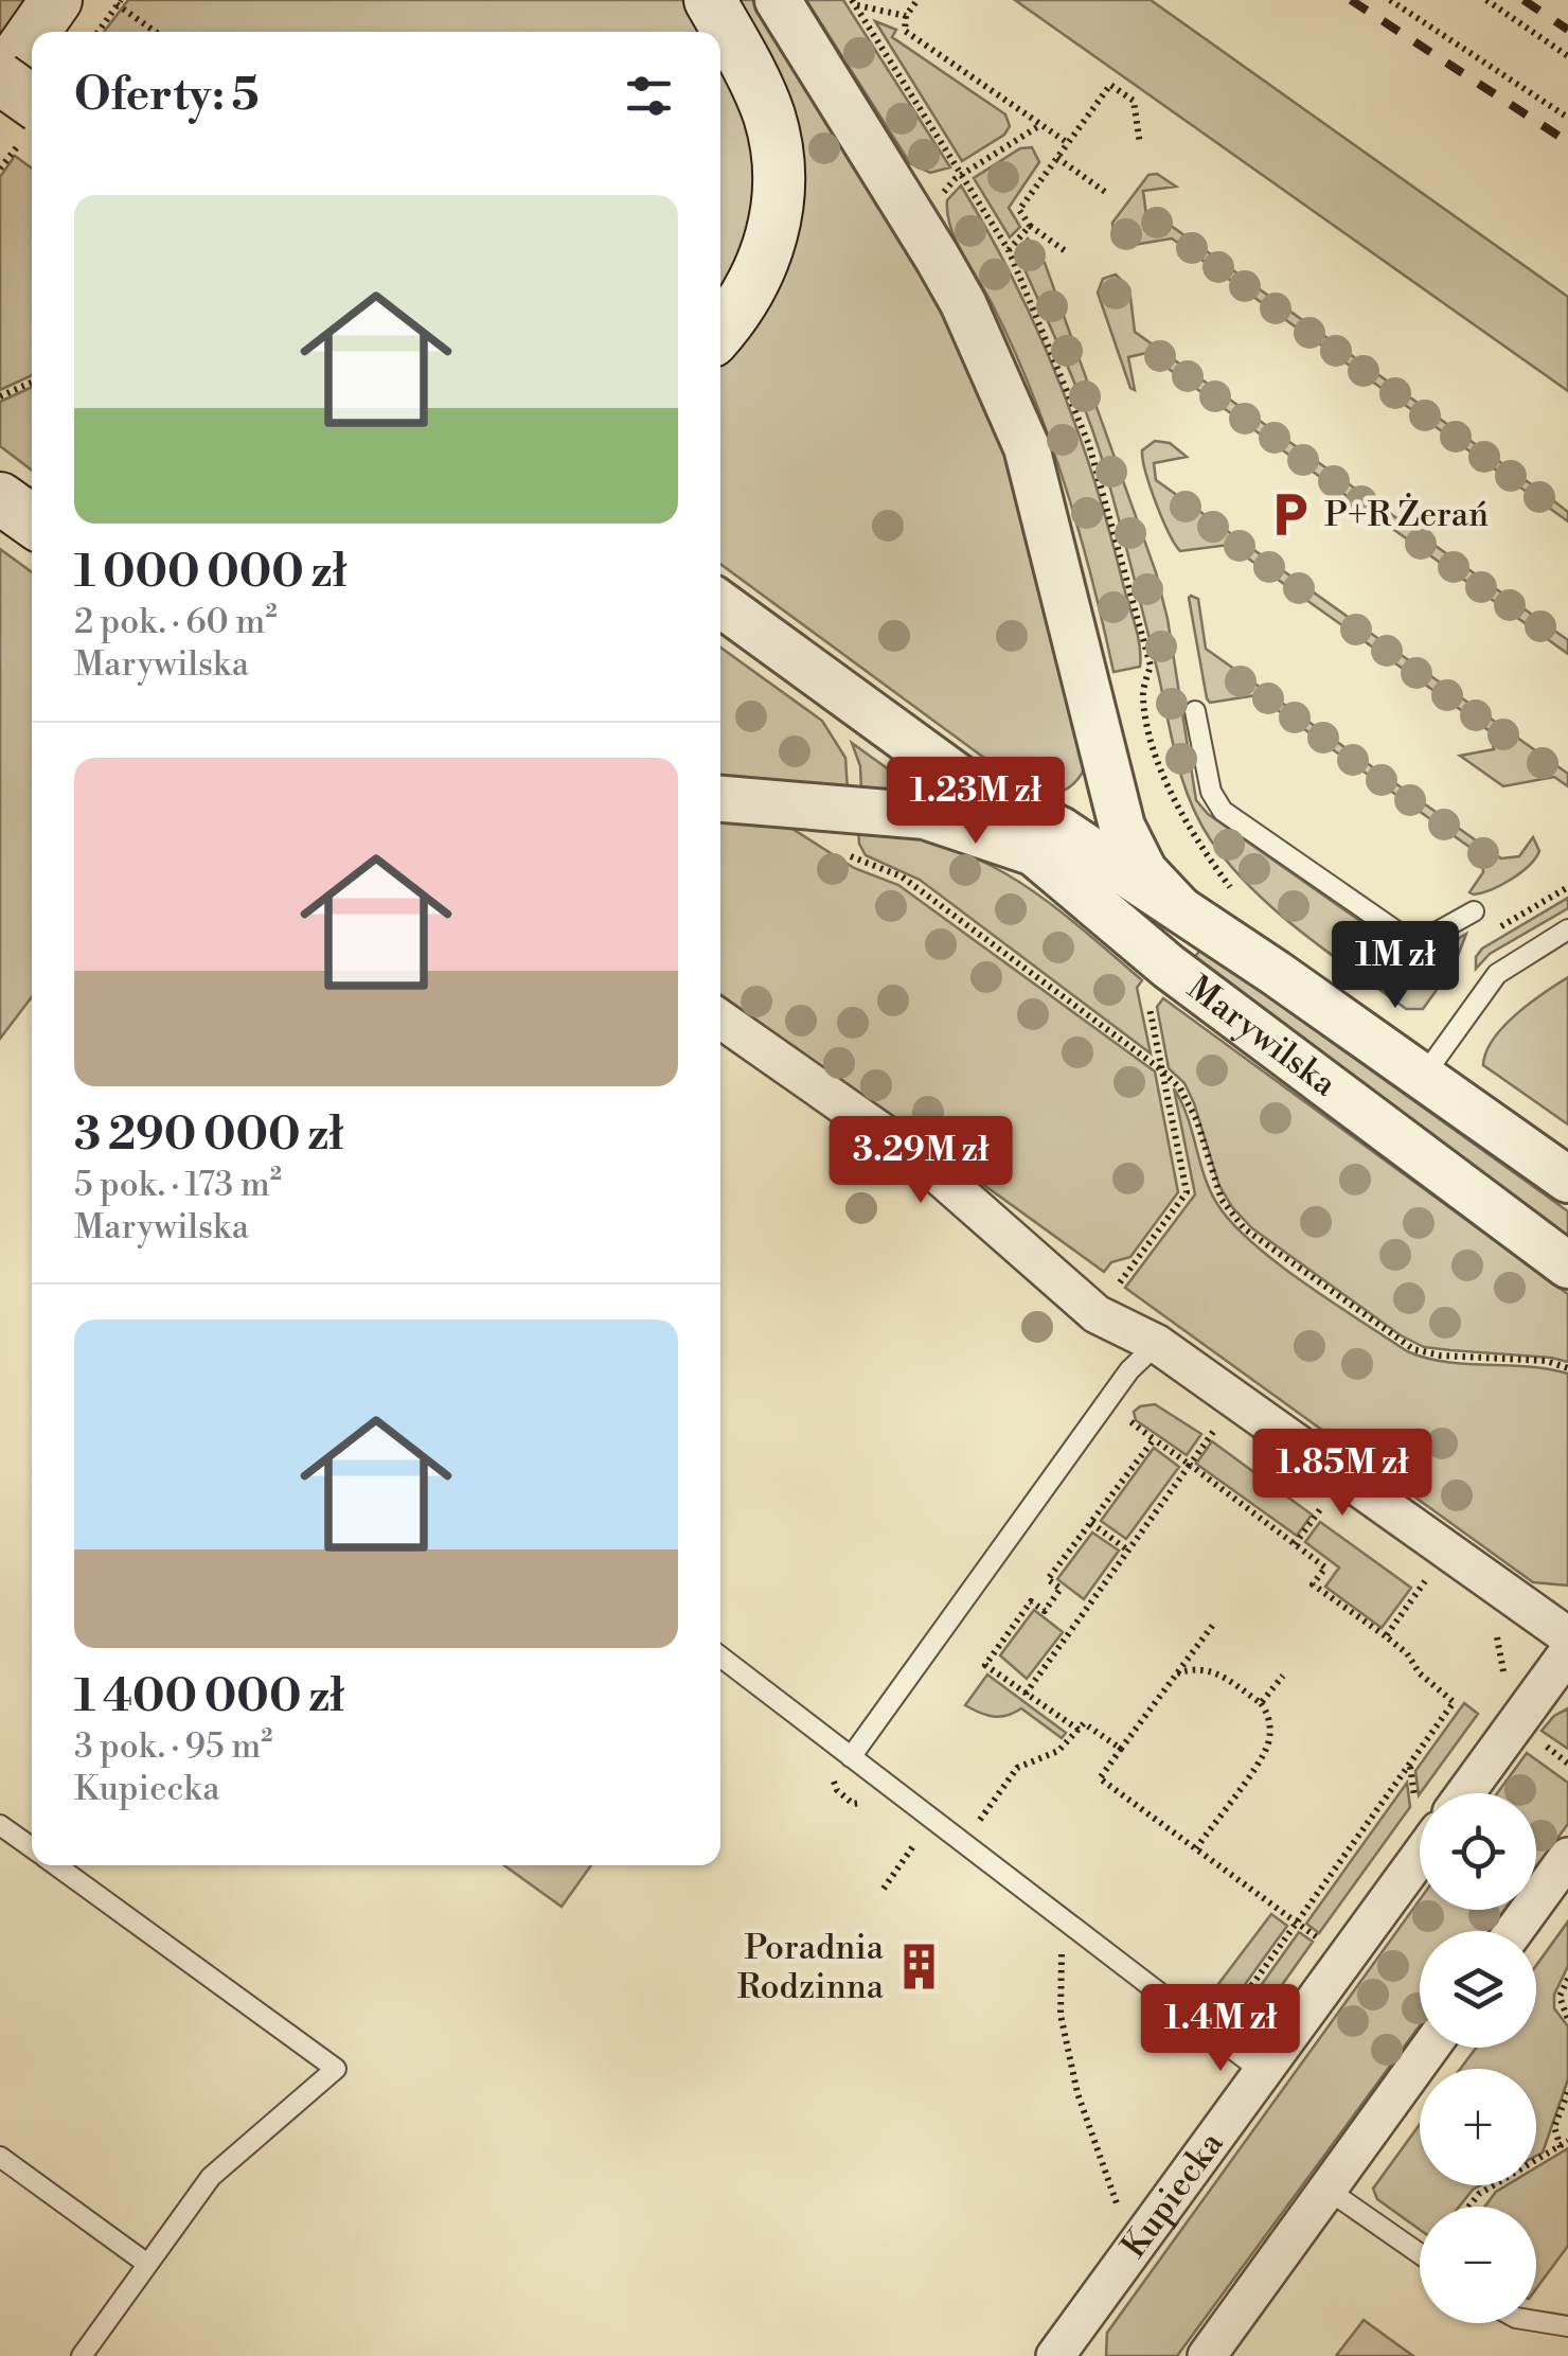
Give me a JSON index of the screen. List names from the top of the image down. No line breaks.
{"streets":{"street":["Marywilska","Kupiecka"]},"places":{"parking":["P+R Żerań"],"building":["Poradnia Rodzinna"]},"page":{"heading":"Oferty: 5","list":[{"name":"1 000 000 zł","note":"2 pok. · 60 m² · Marywilska"},{"name":"3 290 000 zł","note":"5 pok. · 173 m² · Marywilska"},{"name":"1 400 000 zł","note":"3 pok. · 95 m² · Kupiecka"}],"price":["1.23M zł","1M zł","3.29M zł","1.85M zł","1.4M zł"],"map_buttons":["+","−"]}}
